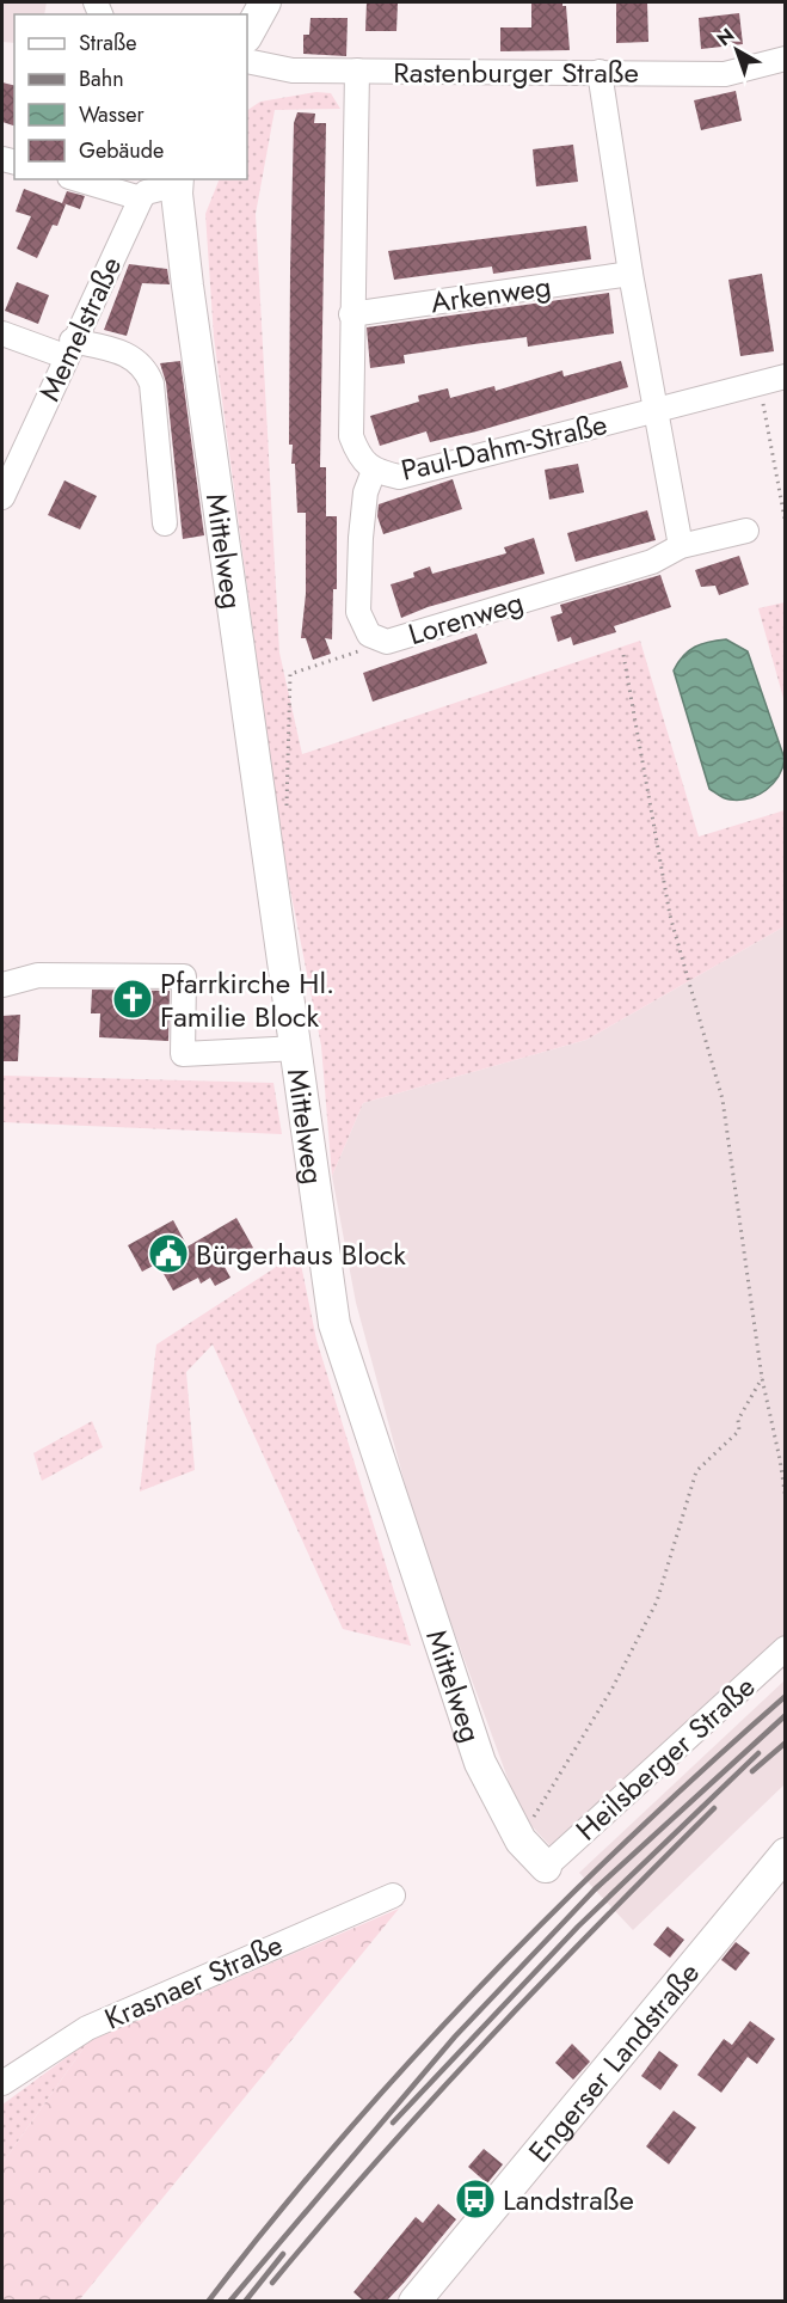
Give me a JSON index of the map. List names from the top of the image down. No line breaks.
{"streets":{"main road":["Mittelweg","Engerser Landstraße"],"street":["Rastenburger Straße","Arkenweg","Memelstraße","Paul-Dahm-Straße","Lorenweg","Heilsberger Straße","Krasnaer Straße"]},"crossings":[["Rastenburger Straße","Paul-Dahm-Straße"],["Arkenweg","Paul-Dahm-Straße"],["Paul-Dahm-Straße","Lorenweg"],["Mittelweg","Heilsberger Straße"]],"places":{"church":["Pfarrkirche Hl. Familie Block"],"public building":["Bürgerhaus Block"],"bus stop":["Landstraße"]},"legend":["Straße","Bahn","Wasser","Gebäude"],"north":"top left"}
